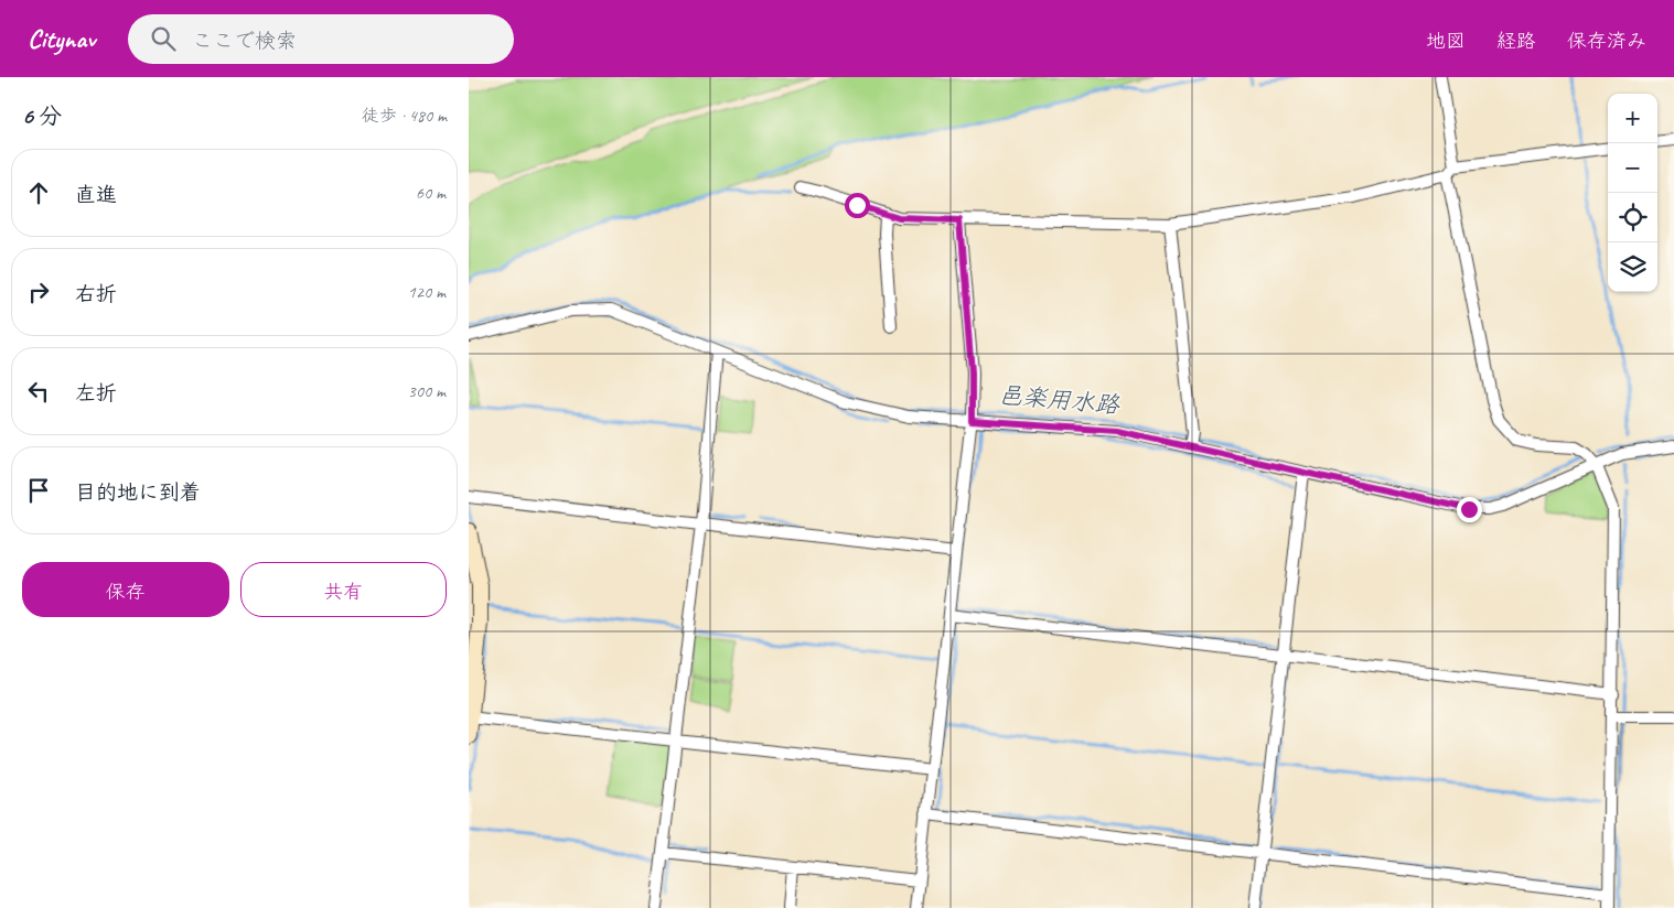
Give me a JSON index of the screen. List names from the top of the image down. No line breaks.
{"water":["邑楽用水路"],"page":{"header":"Citynav","search":"ここで検索","nav":["地図","経路","保存済み"],"heading":["6 分","徒歩 · 480 m"],"map_buttons":["+","−"],"list":[["直進","60 m"],["右折","120 m"],["左折","300 m"],"目的地に到着"],"buttons":["保存","共有"]}}
